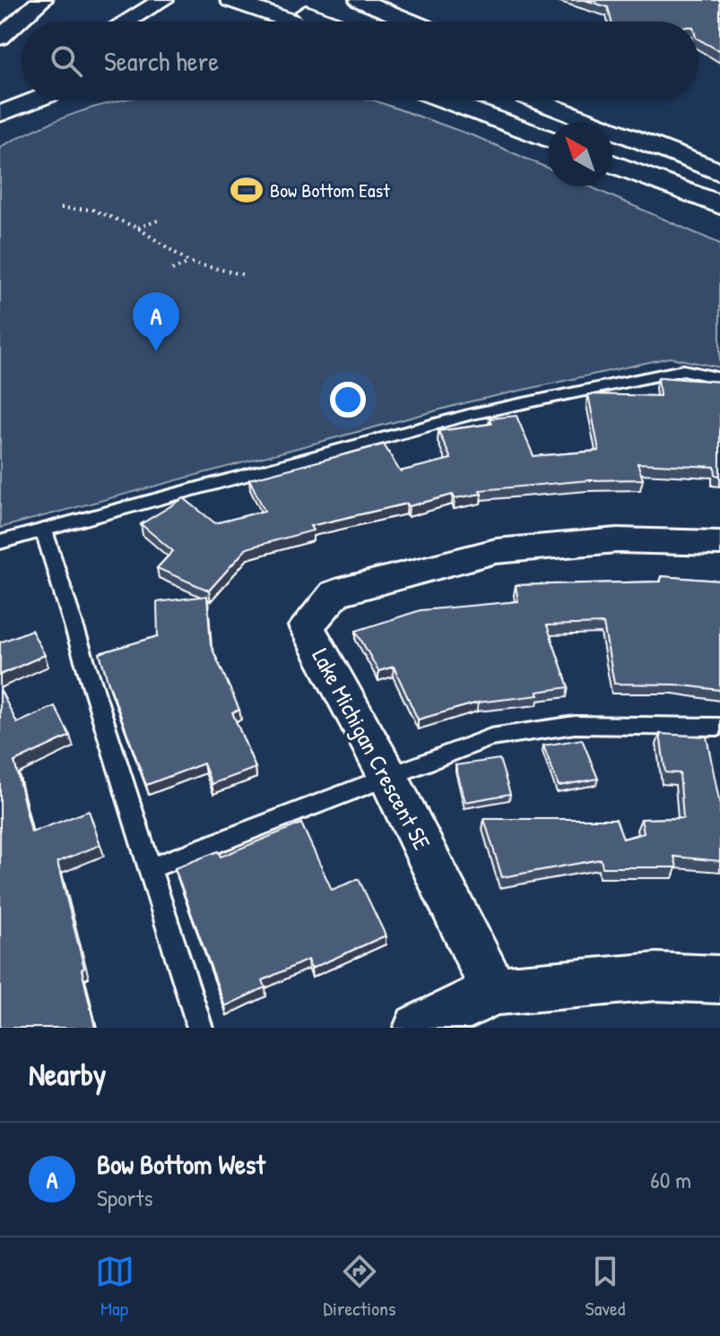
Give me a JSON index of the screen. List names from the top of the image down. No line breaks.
{"streets":{"street":["Lake Michigan Crescent SE"]},"places":{"sports":["Bow Bottom East"]},"north":"top left","page":{"search":"Search here","pins":"A","heading":"Nearby","list":[{"mark":"A","name":"Bow Bottom West","note":"Sports","value":"60 m"}],"nav":["Map","Directions","Saved"]}}
